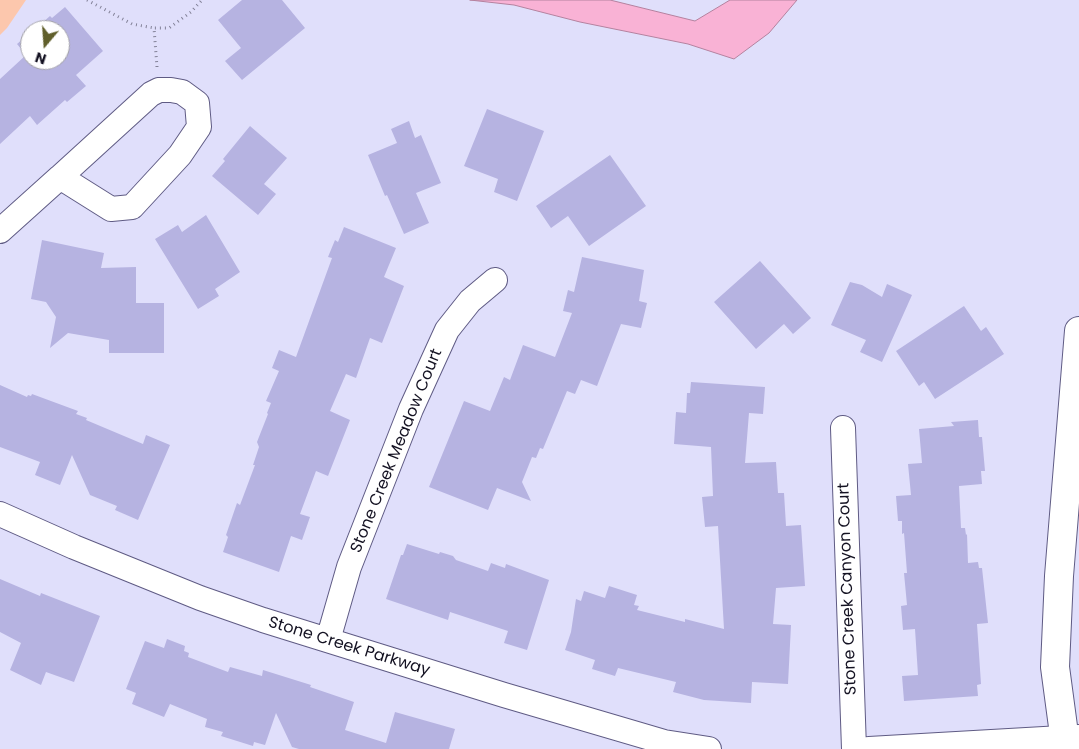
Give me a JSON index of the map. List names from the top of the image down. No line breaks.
{"streets":{"street":["Stone Creek Meadow Court","Stone Creek Canyon Court","Stone Creek Parkway"]},"crossings":[["Stone Creek Meadow Court","Stone Creek Parkway"]],"north":"bottom"}
